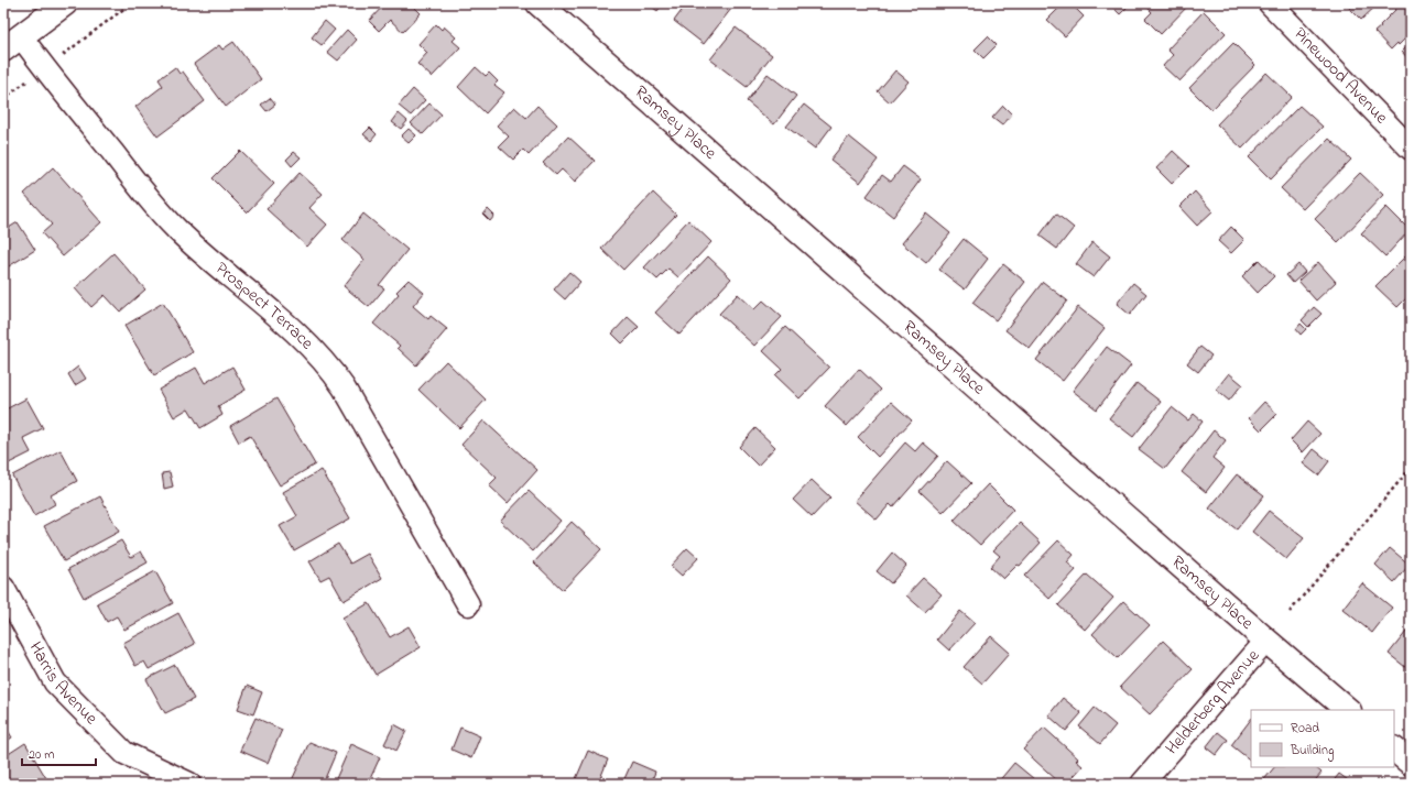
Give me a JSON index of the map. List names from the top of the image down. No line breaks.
{"streets":{"street":["Pinewood Avenue","Ramsey Place","Prospect Terrace","Harris Avenue","Helderberg Avenue"]},"crossings":[["Ramsey Place","Helderberg Avenue"]],"legend":["Road","Building"],"scale_bar":"20 m"}
